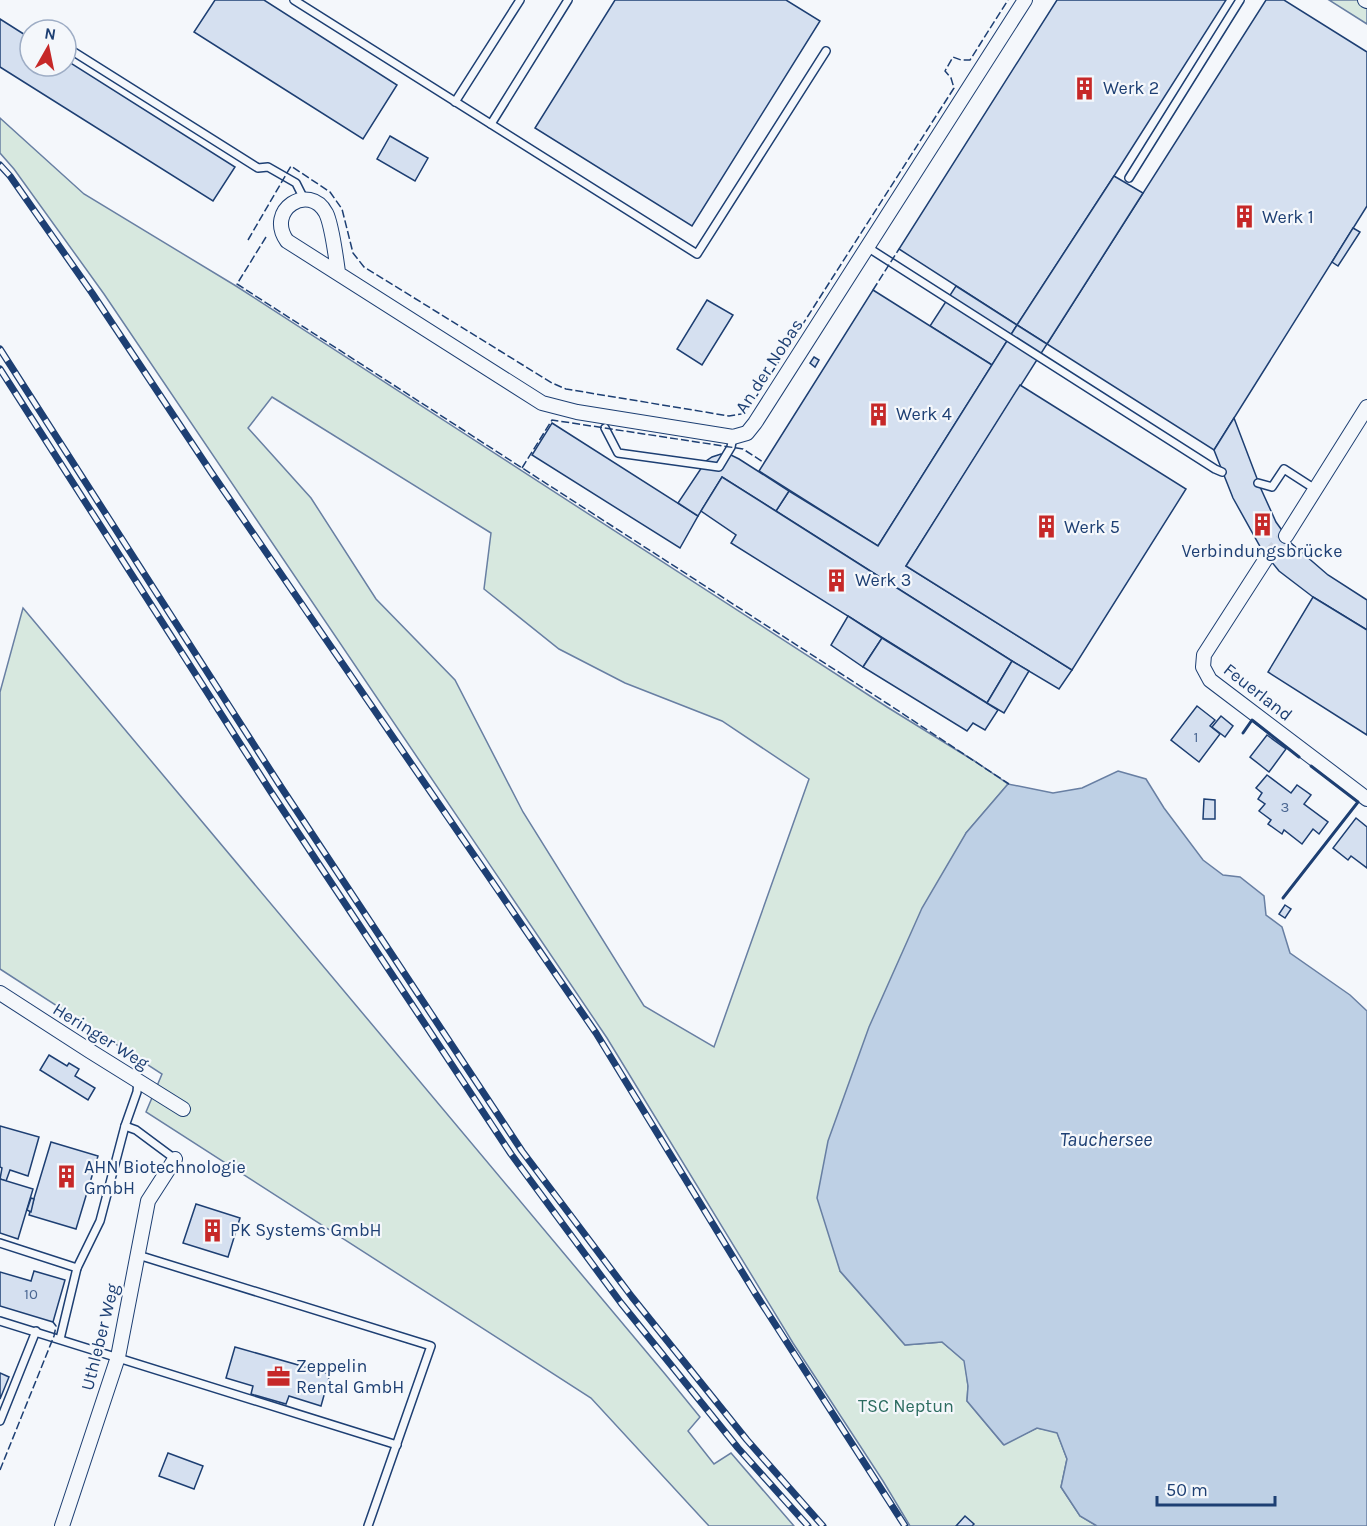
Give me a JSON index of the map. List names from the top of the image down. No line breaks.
{"streets":{"street":["An der Nobas","Feuerland","Heringer Weg","Uthleber Weg"]},"water":["Tauchersee"],"parks":["TSC Neptun"],"places":{"building":["Werk 2","Werk 1","Werk 4","Verbindungsbrücke","Werk 5","Werk 3","AHN Biotechnologie GmbH","PK Systems GmbH"],"office":["Zeppelin Rental GmbH"]},"house_numbers":["1","3","10"],"scale_bar":"50 m","north":"top"}
